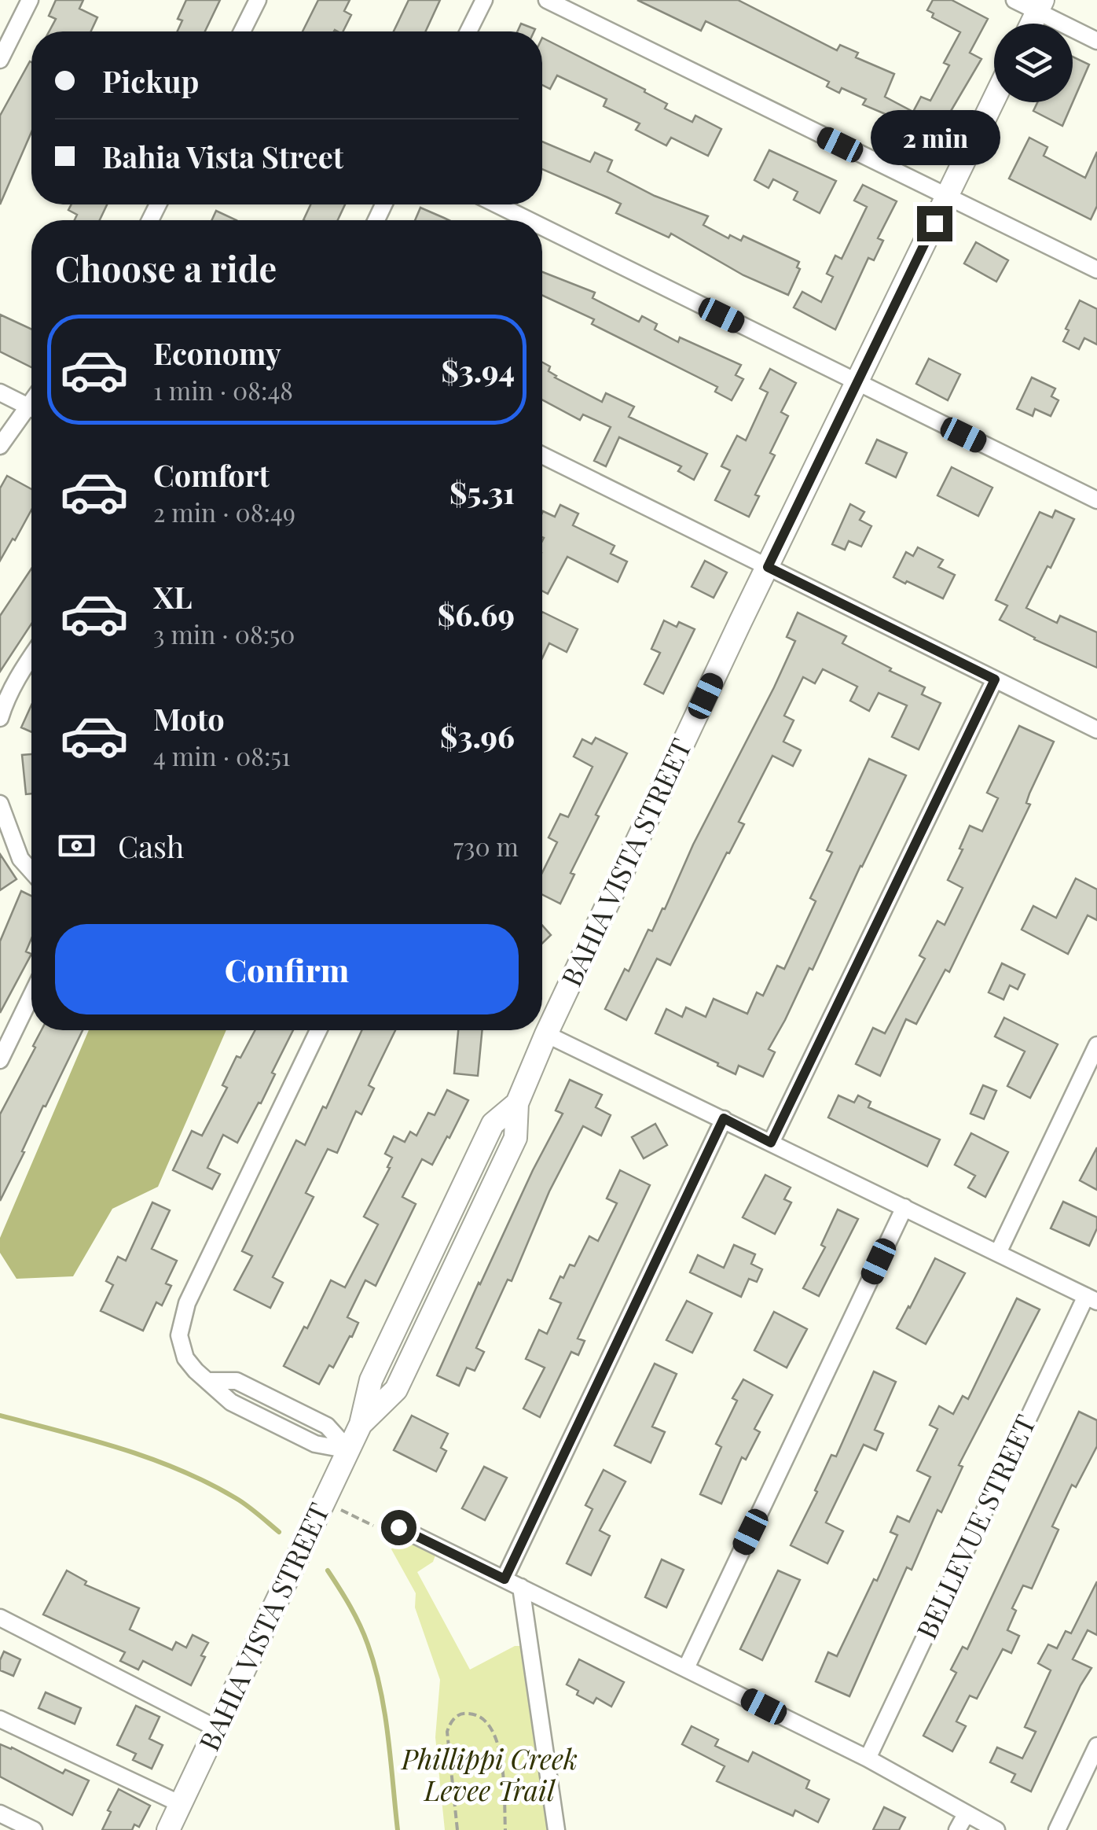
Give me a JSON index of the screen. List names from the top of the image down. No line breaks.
{"streets":{"street":["BAHIA VISTA STREET","BELLEVUE STREET"]},"parks":["Phillippi Creek Levee Trail"],"page":{"banner":["Pickup","Bahia Vista Street"],"bubble":"2 min","heading":"Choose a ride","list":[{"name":"Economy","note":"1 min · 08:48","value":"$3.94"},{"name":"Comfort","note":"2 min · 08:49","value":"$5.31"},{"name":"XL","note":"3 min · 08:50","value":"$6.69"},{"name":"Moto","note":"4 min · 08:51","value":"$3.96"}],"pay":["Cash","730 m"],"buttons":"Confirm"}}
